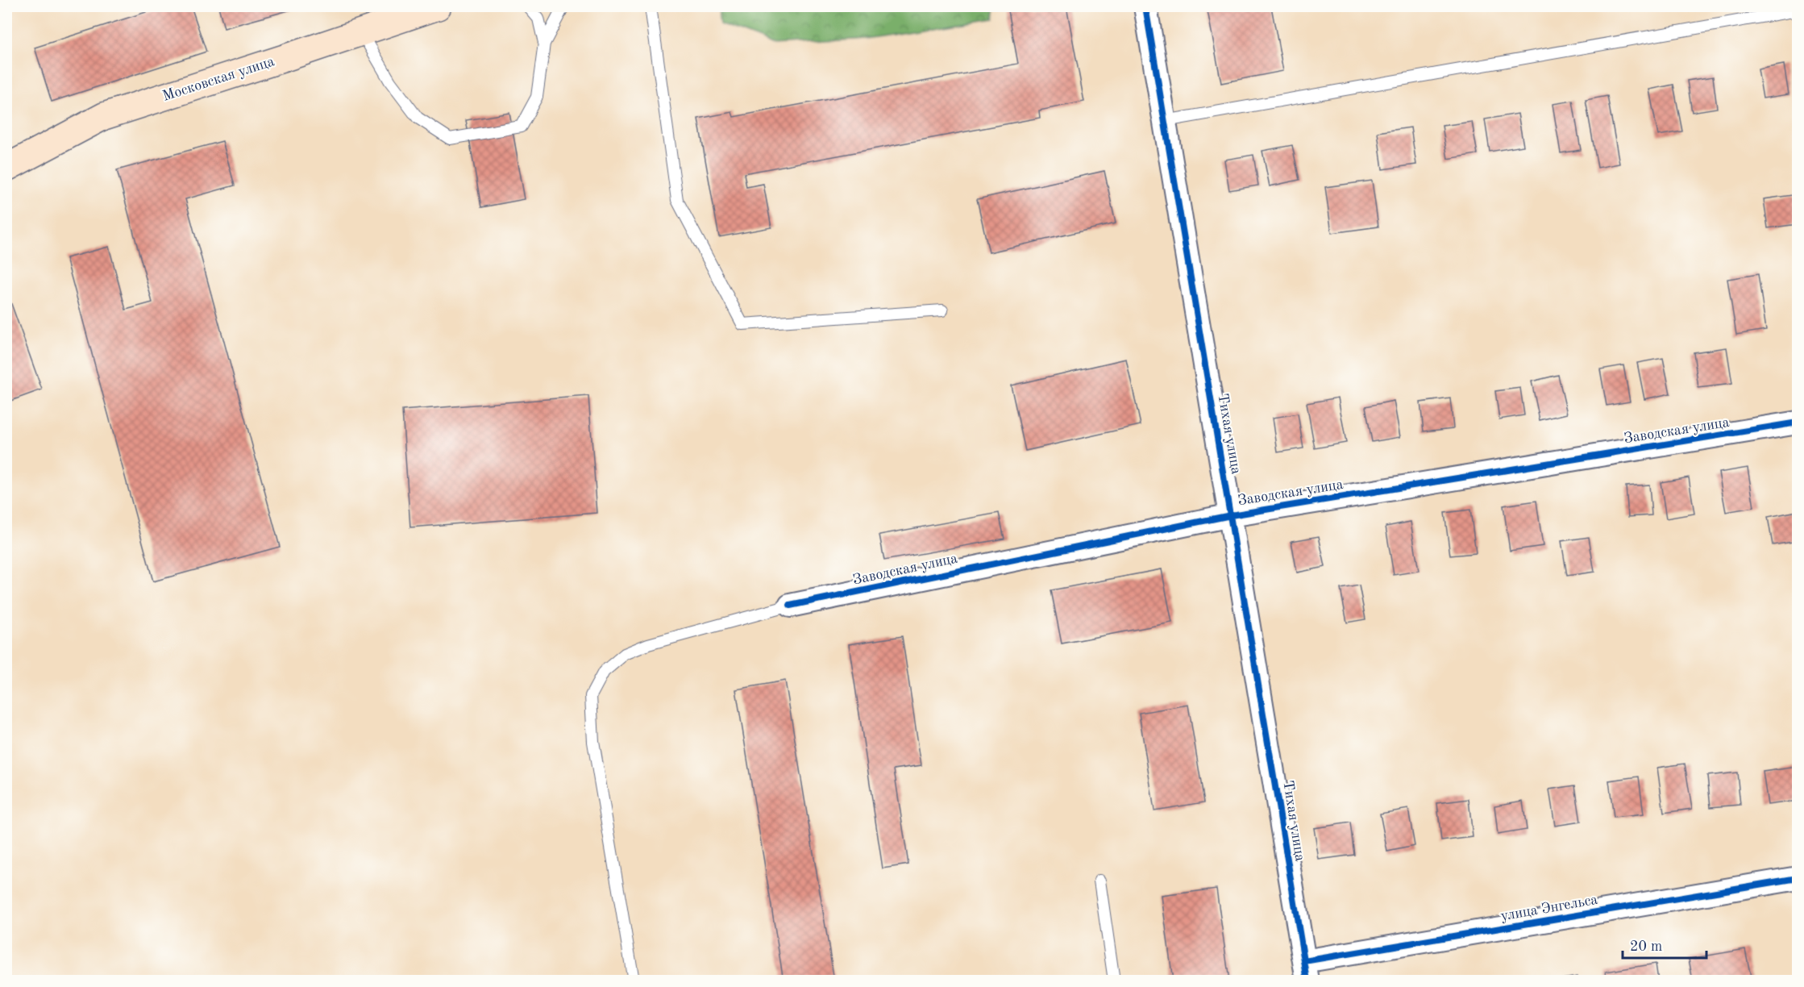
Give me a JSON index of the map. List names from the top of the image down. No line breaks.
{"streets":{"street":["Московская улица","Заводская улица","Тихая улица","улица Энгельса"]},"crossings":[["Заводская улица","Тихая улица"],["Тихая улица","улица Энгельса"]],"scale_bar":"20 m"}
